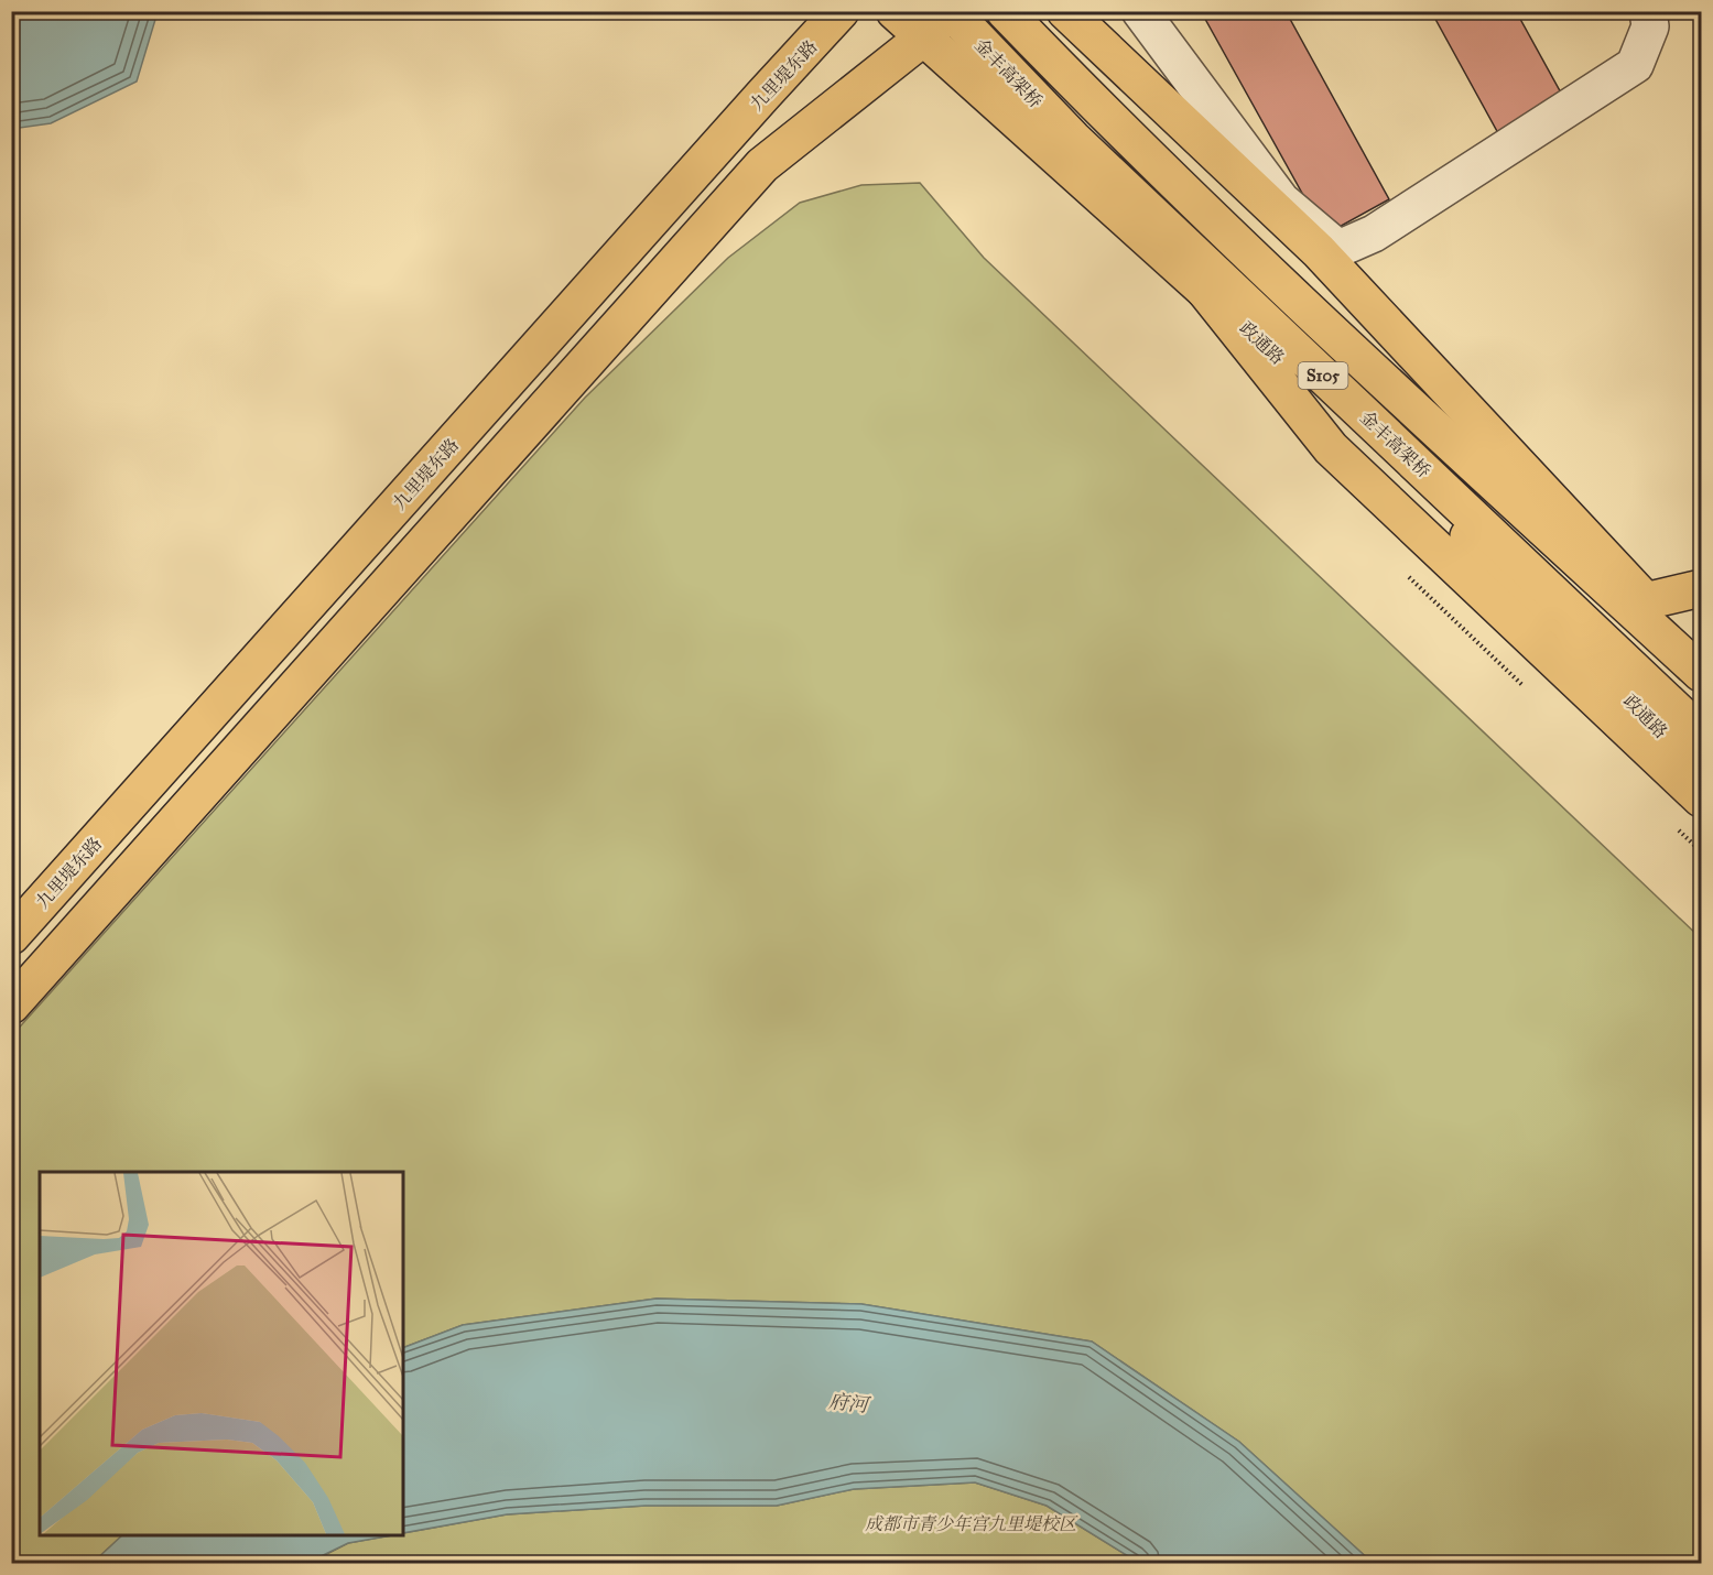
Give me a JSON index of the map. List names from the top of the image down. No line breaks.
{"streets":{"main road":["金丰高架桥","九里堤东路","政通路","S105"]},"water":["府河"],"parks":["成都市青少年宫九里堤校区"]}
